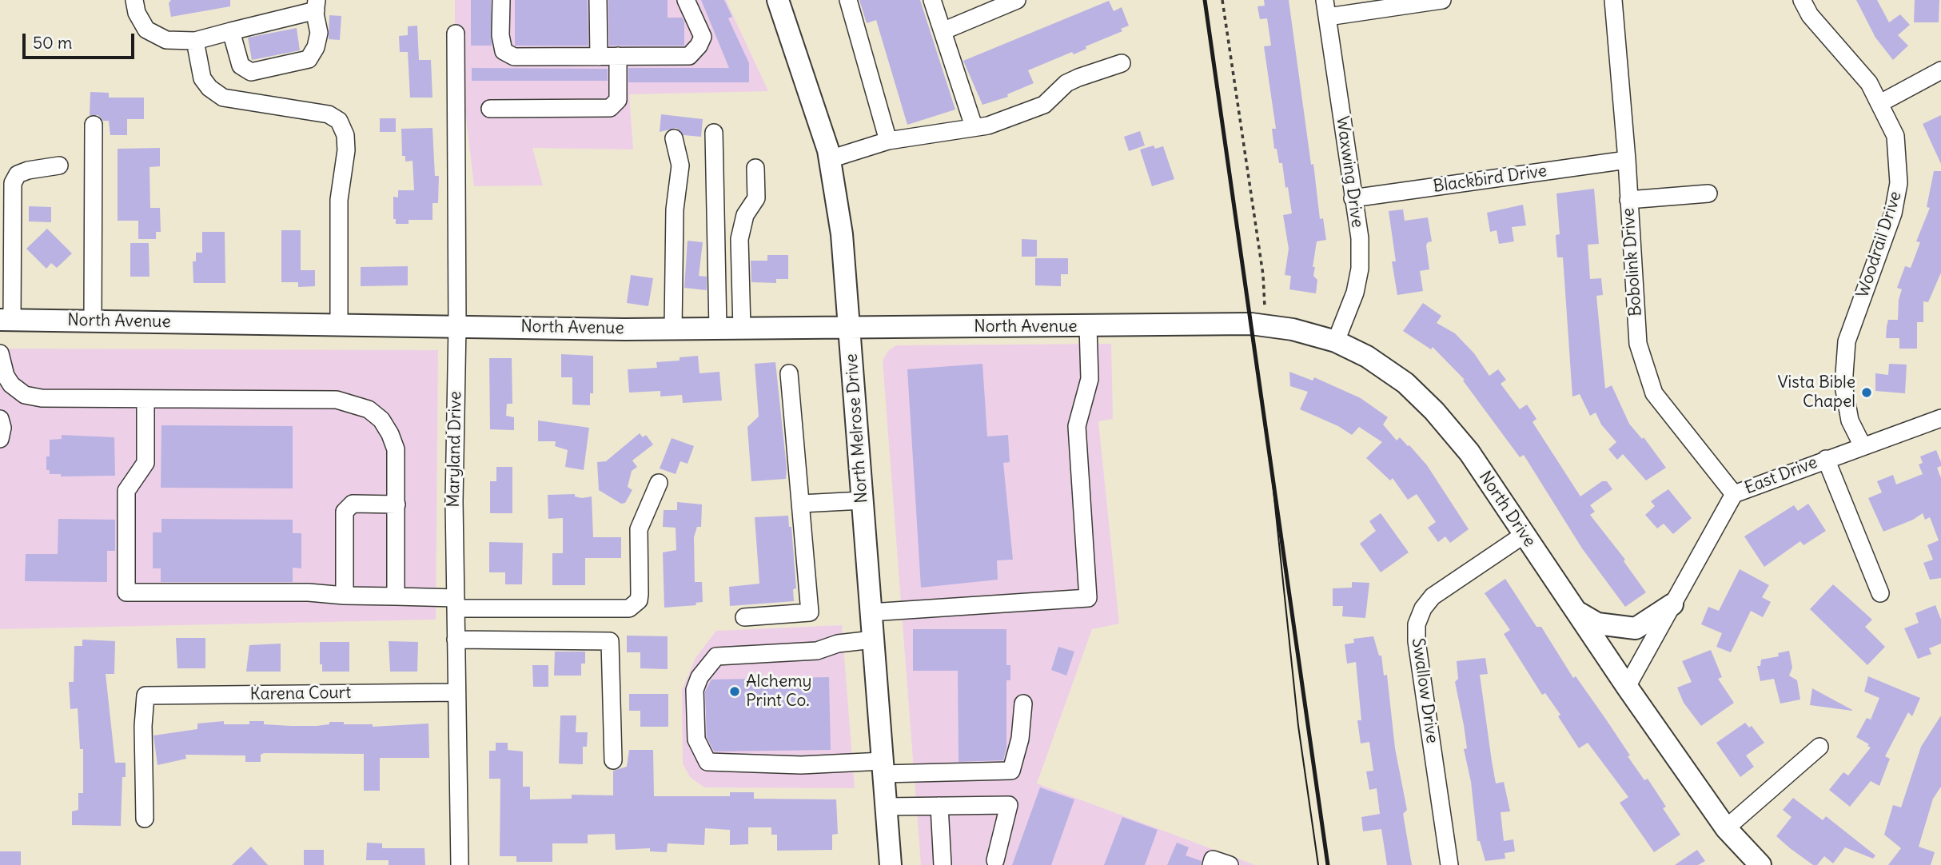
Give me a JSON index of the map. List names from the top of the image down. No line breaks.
{"streets":{"main road":["North Avenue","North Melrose Drive","North Drive"],"street":["Waxwing Drive","Blackbird Drive","Woodrail Drive","Bobolink Drive","Maryland Drive","East Drive","Swallow Drive","Karena Court"]},"crossings":[["Waxwing Drive","Blackbird Drive"],["Waxwing Drive","North Drive"],["Blackbird Drive","Bobolink Drive"],["Woodrail Drive","East Drive"],["Bobolink Drive","East Drive"],["North Avenue","North Melrose Drive"],["North Avenue","Maryland Drive"],["North Avenue","North Drive"],["Maryland Drive","Karena Court"],["East Drive","North Drive"],["North Drive","Swallow Drive"]],"places":["Vista Bible Chapel","Alchemy Print Co."],"scale_bar":"50 m"}
